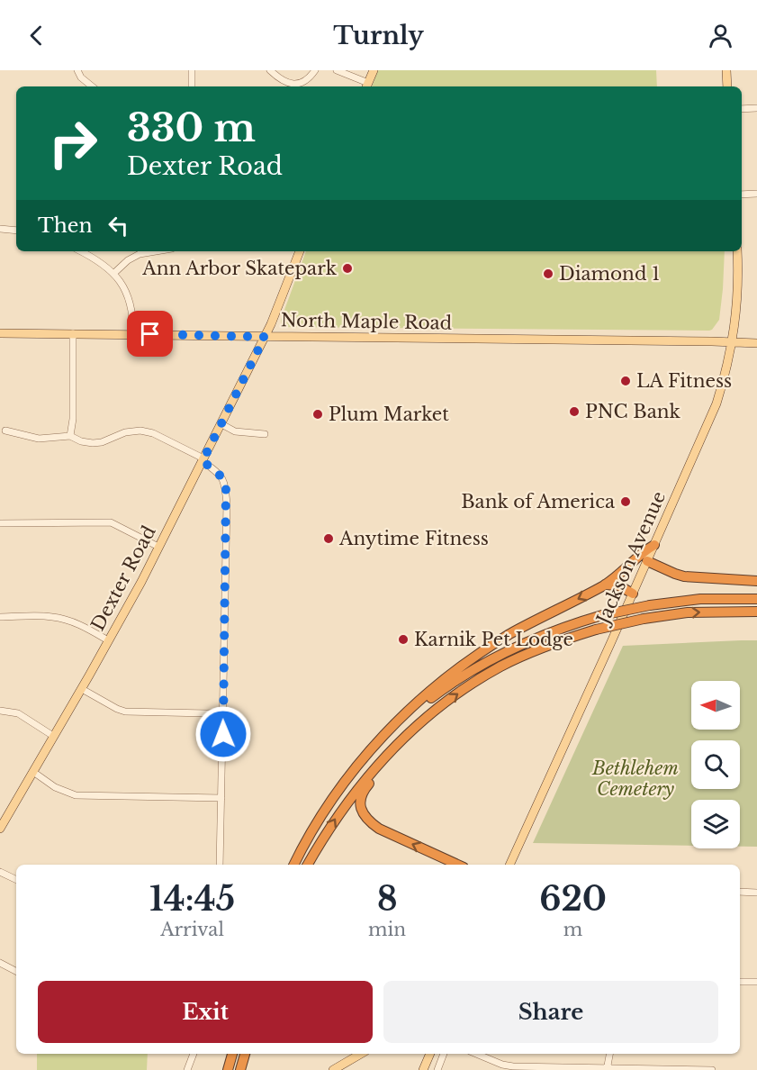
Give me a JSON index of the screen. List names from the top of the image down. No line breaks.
{"streets":{"main road":["North Maple Road","Jackson Avenue","Dexter Road"]},"crossings":[["North Maple Road","Jackson Avenue"],["North Maple Road","Dexter Road"]],"parks":["Bethlehem Cemetery"],"places":["Ann Arbor Skatepark","Diamond 1","LA Fitness","PNC Bank","Plum Market","Bank of America","Anytime Fitness","Karnik Pet Lodge"],"north":"left","page":{"header":"Turnly","turn":["330 m","Dexter Road"],"then":"Then","eta":["14:45","Arrival","8","min","620","m"],"buttons":["Exit","Share"]}}
